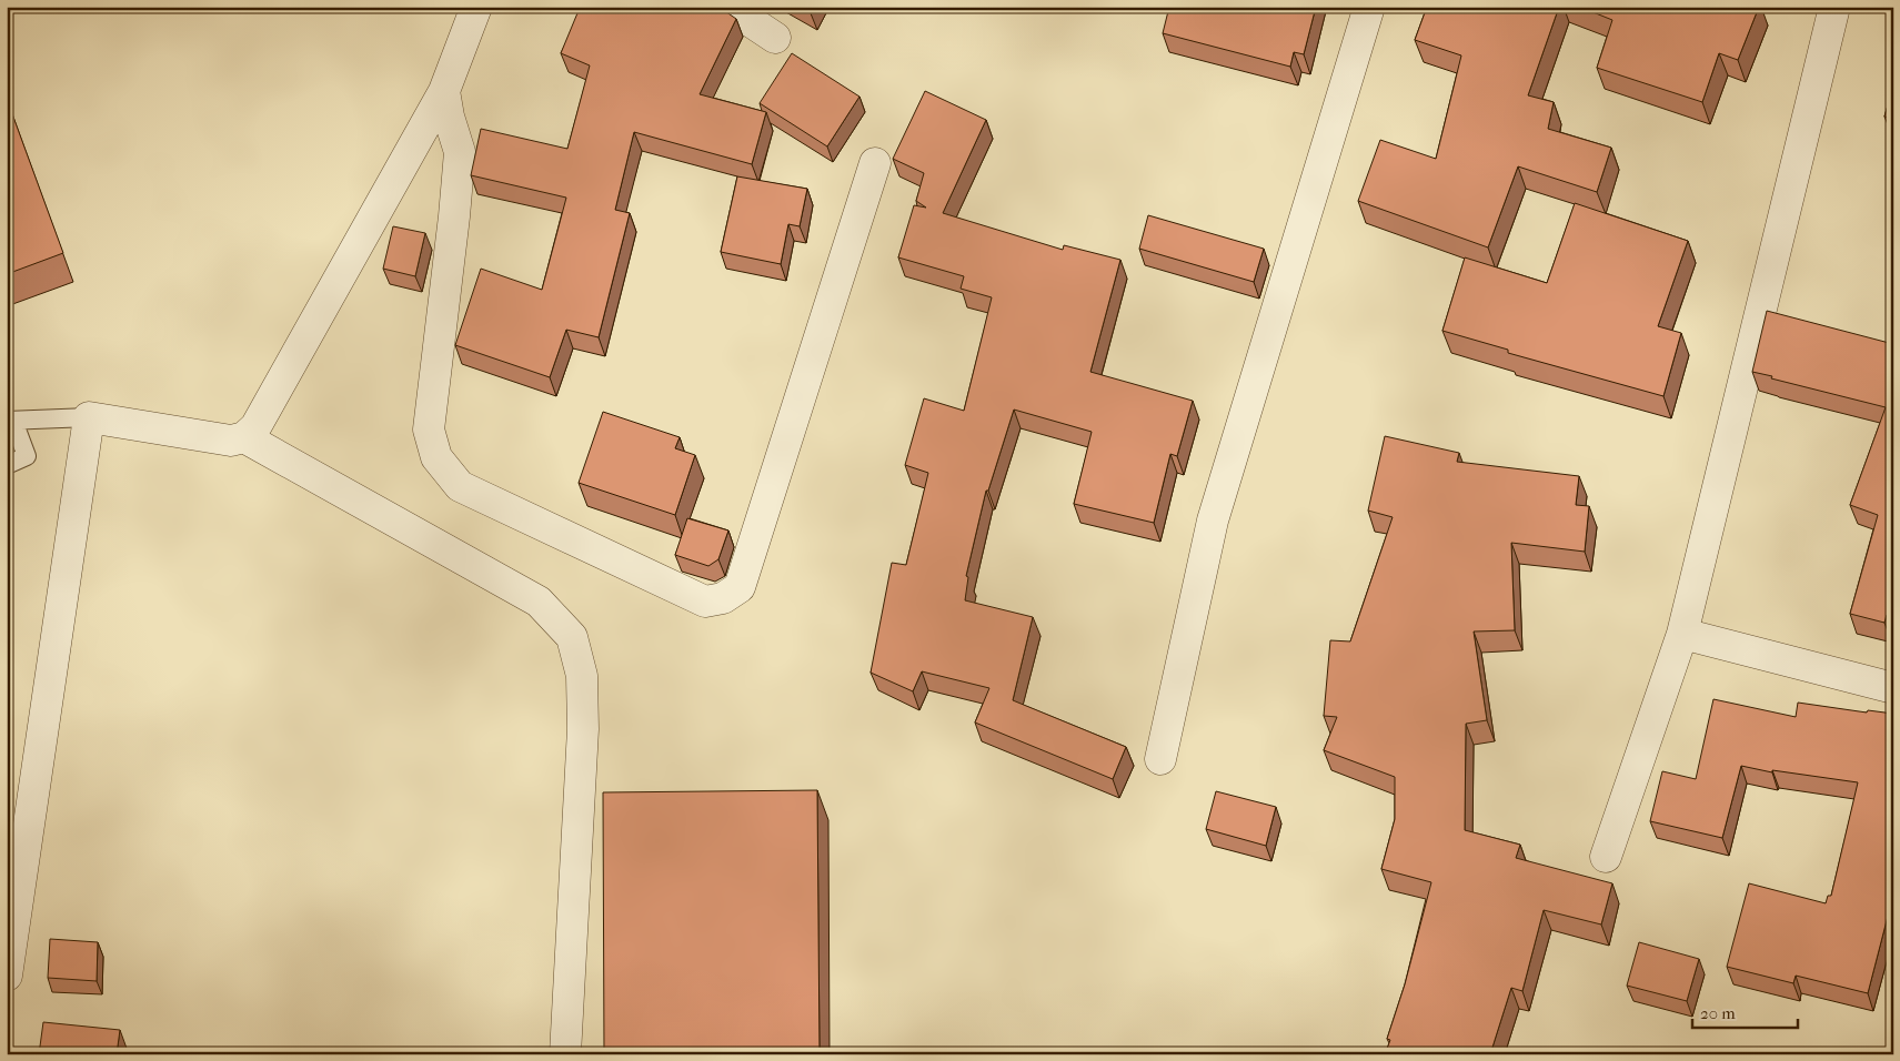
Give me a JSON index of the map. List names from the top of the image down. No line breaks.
{"scale_bar":"20 m"}
